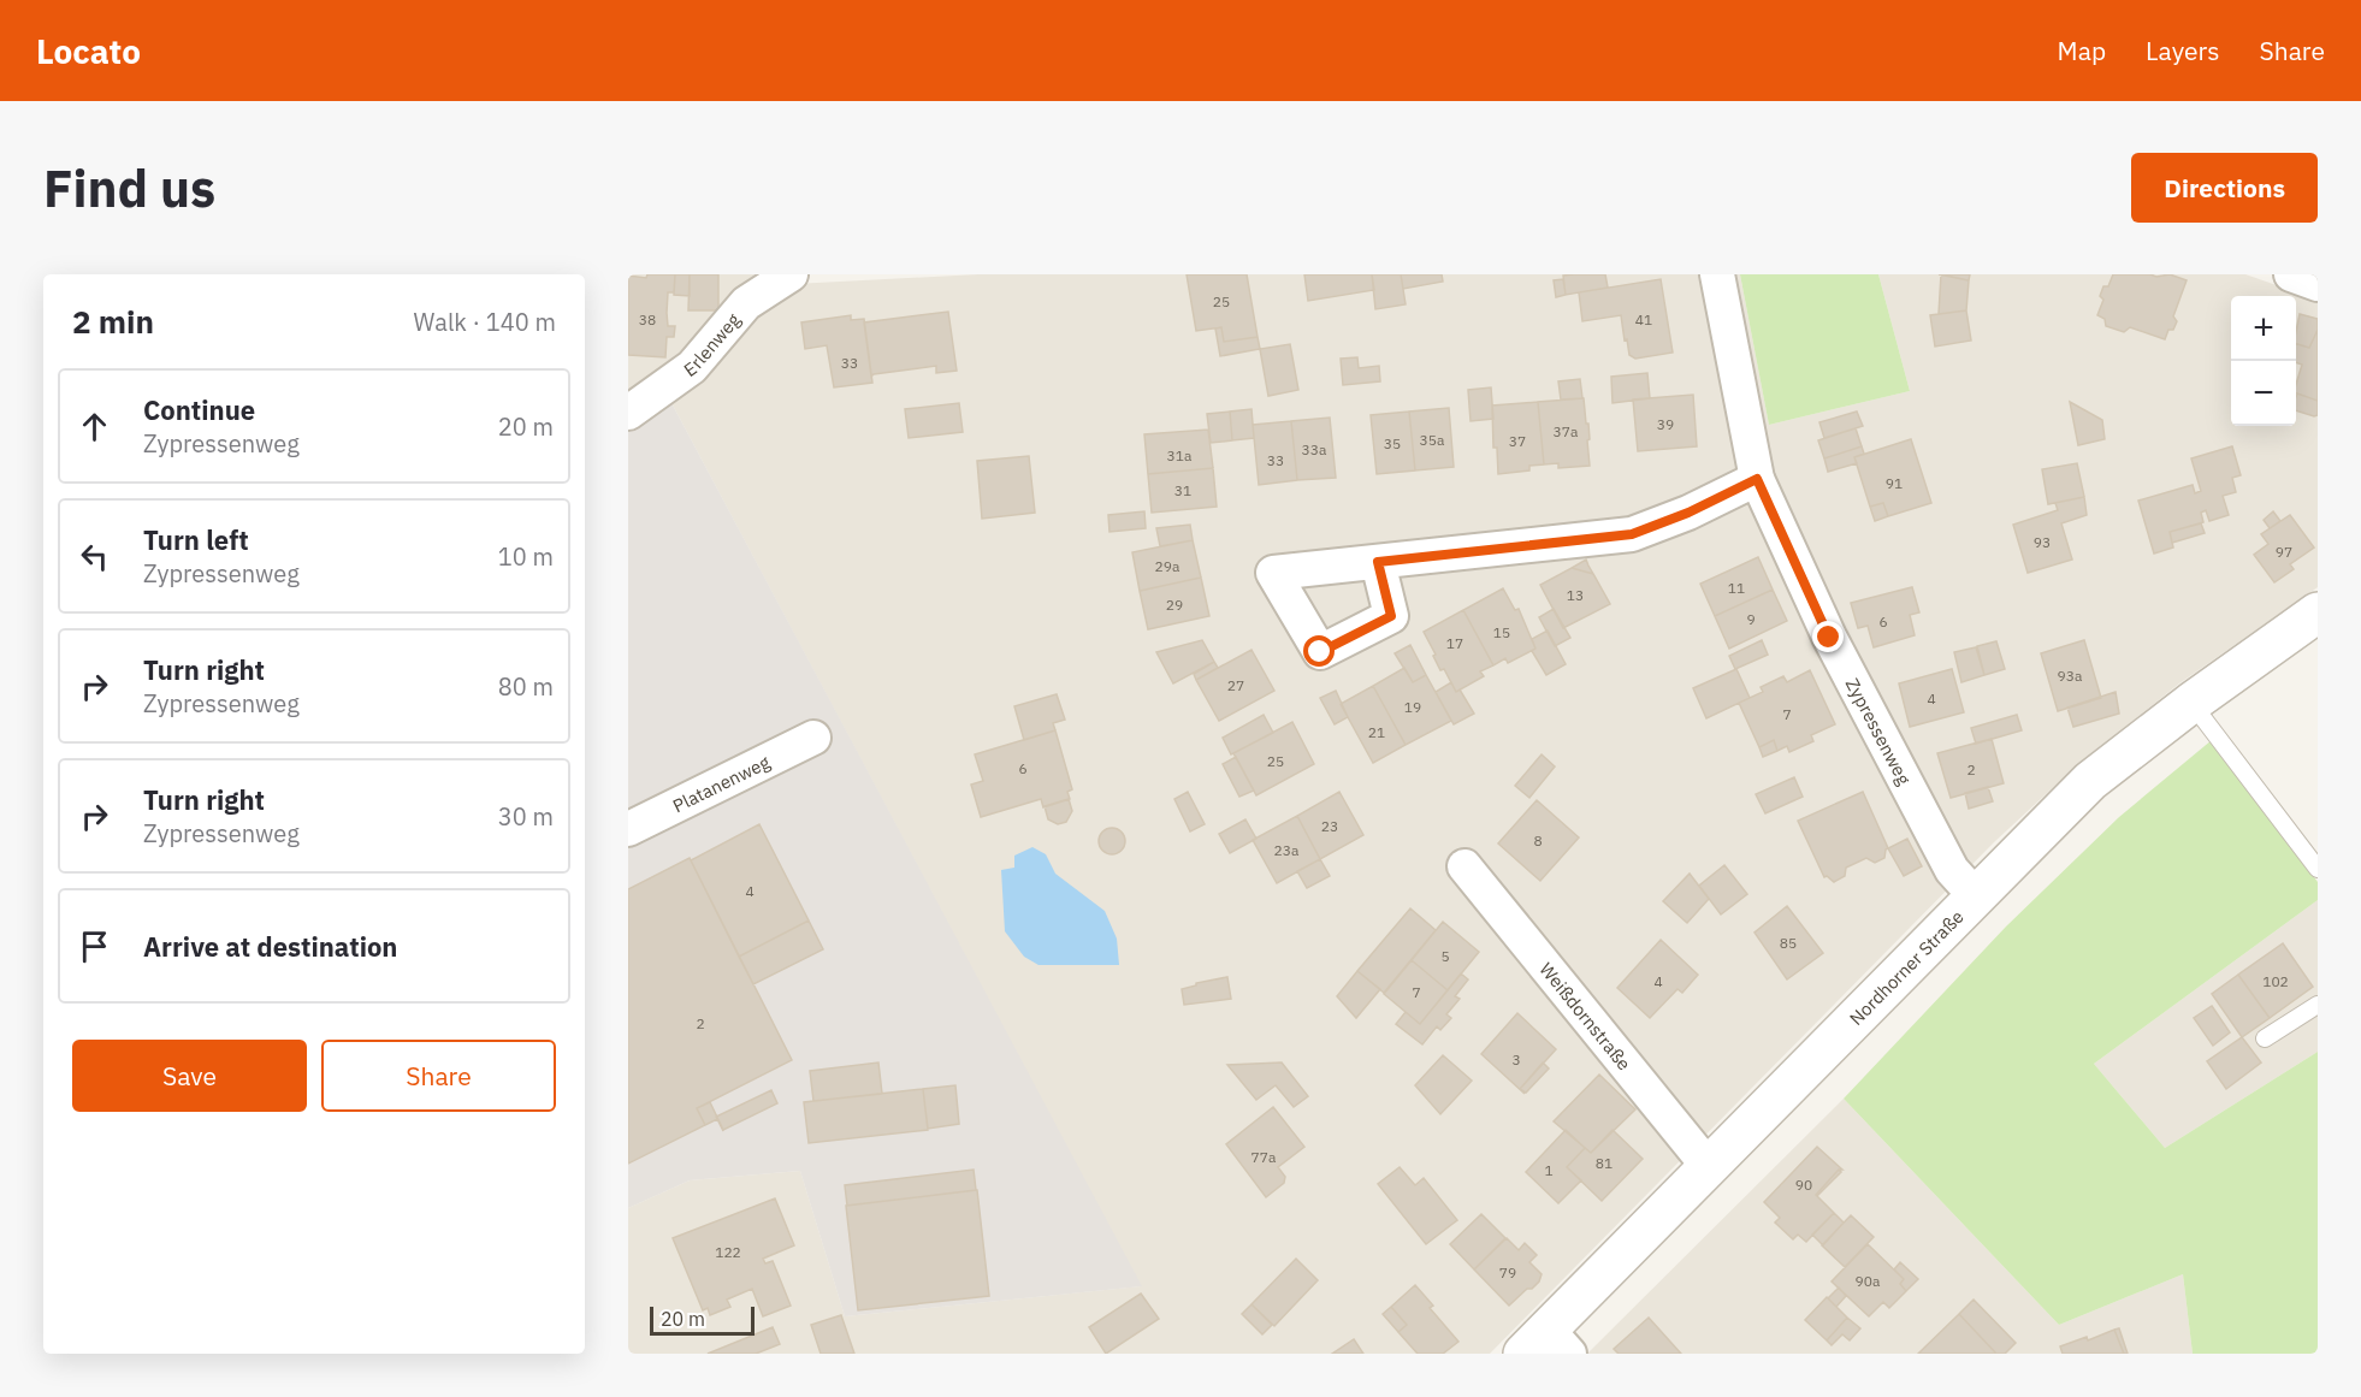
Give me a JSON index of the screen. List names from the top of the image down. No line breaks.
{"streets":{"street":["Erlenweg","Zypressenweg","Platanenweg","Nordhorner Straße","Weißdornstraße"]},"crossings":[["Zypressenweg","Nordhorner Straße"],["Nordhorner Straße","Weißdornstraße"]],"house_numbers":["25","38","41","33","39","37a","35a","37","35","33a","31a","33","91","31","93","97","29a","11","13","29","9","6","15","17","93a","27","4","19","7","21","25","6","2","23","8","23a","4","85","5","4","102","7","2","3","77a","81","1","90","122","79","90a"],"scale_bar":"20 m","page":{"header":"Locato","nav":["Map","Layers","Share"],"buttons":["Directions",["Save","Share"]],"title":"Find us","heading":["2 min","Walk · 140 m"],"map_buttons":["+","−"],"list":[["Continue","Zypressenweg","20 m"],["Turn left","Zypressenweg","10 m"],["Turn right","Zypressenweg","80 m"],["Turn right","Zypressenweg","30 m"],"Arrive at destination"],"scale":"20 m"}}
